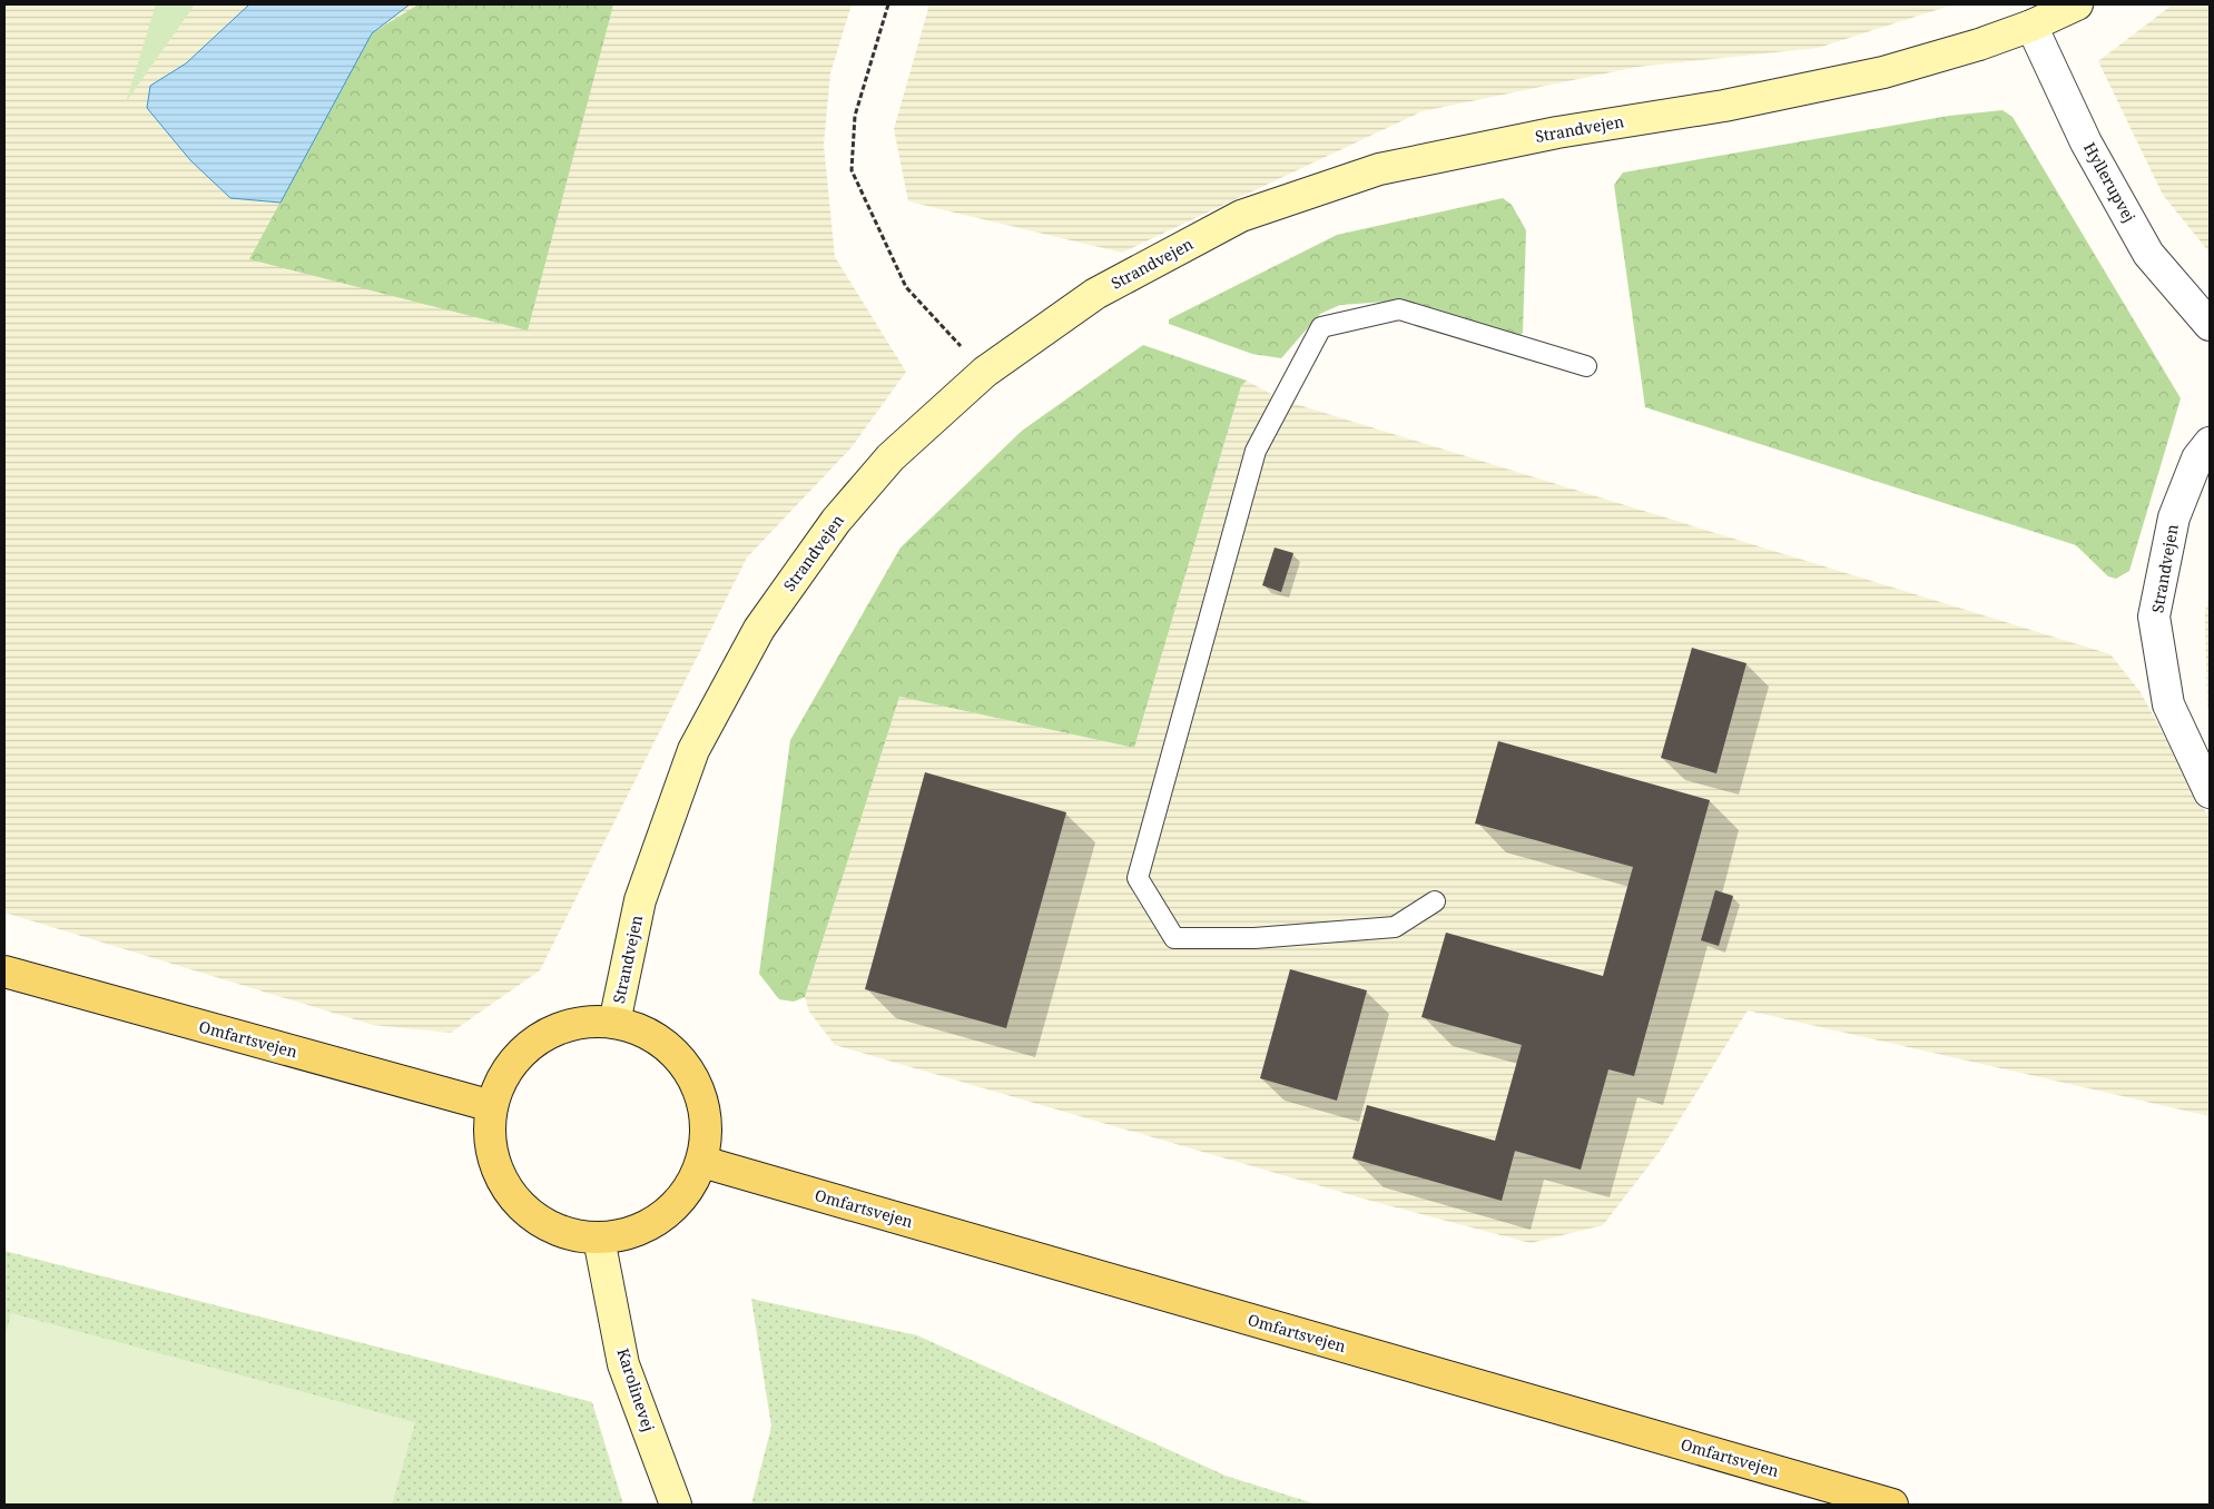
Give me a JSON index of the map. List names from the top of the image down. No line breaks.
{"streets":{"main road":["Omfartsvejen"],"street":["Strandvejen","Hyllerupvej","Karolinevej"]},"crossings":[["Strandvejen","Hyllerupvej"]]}
